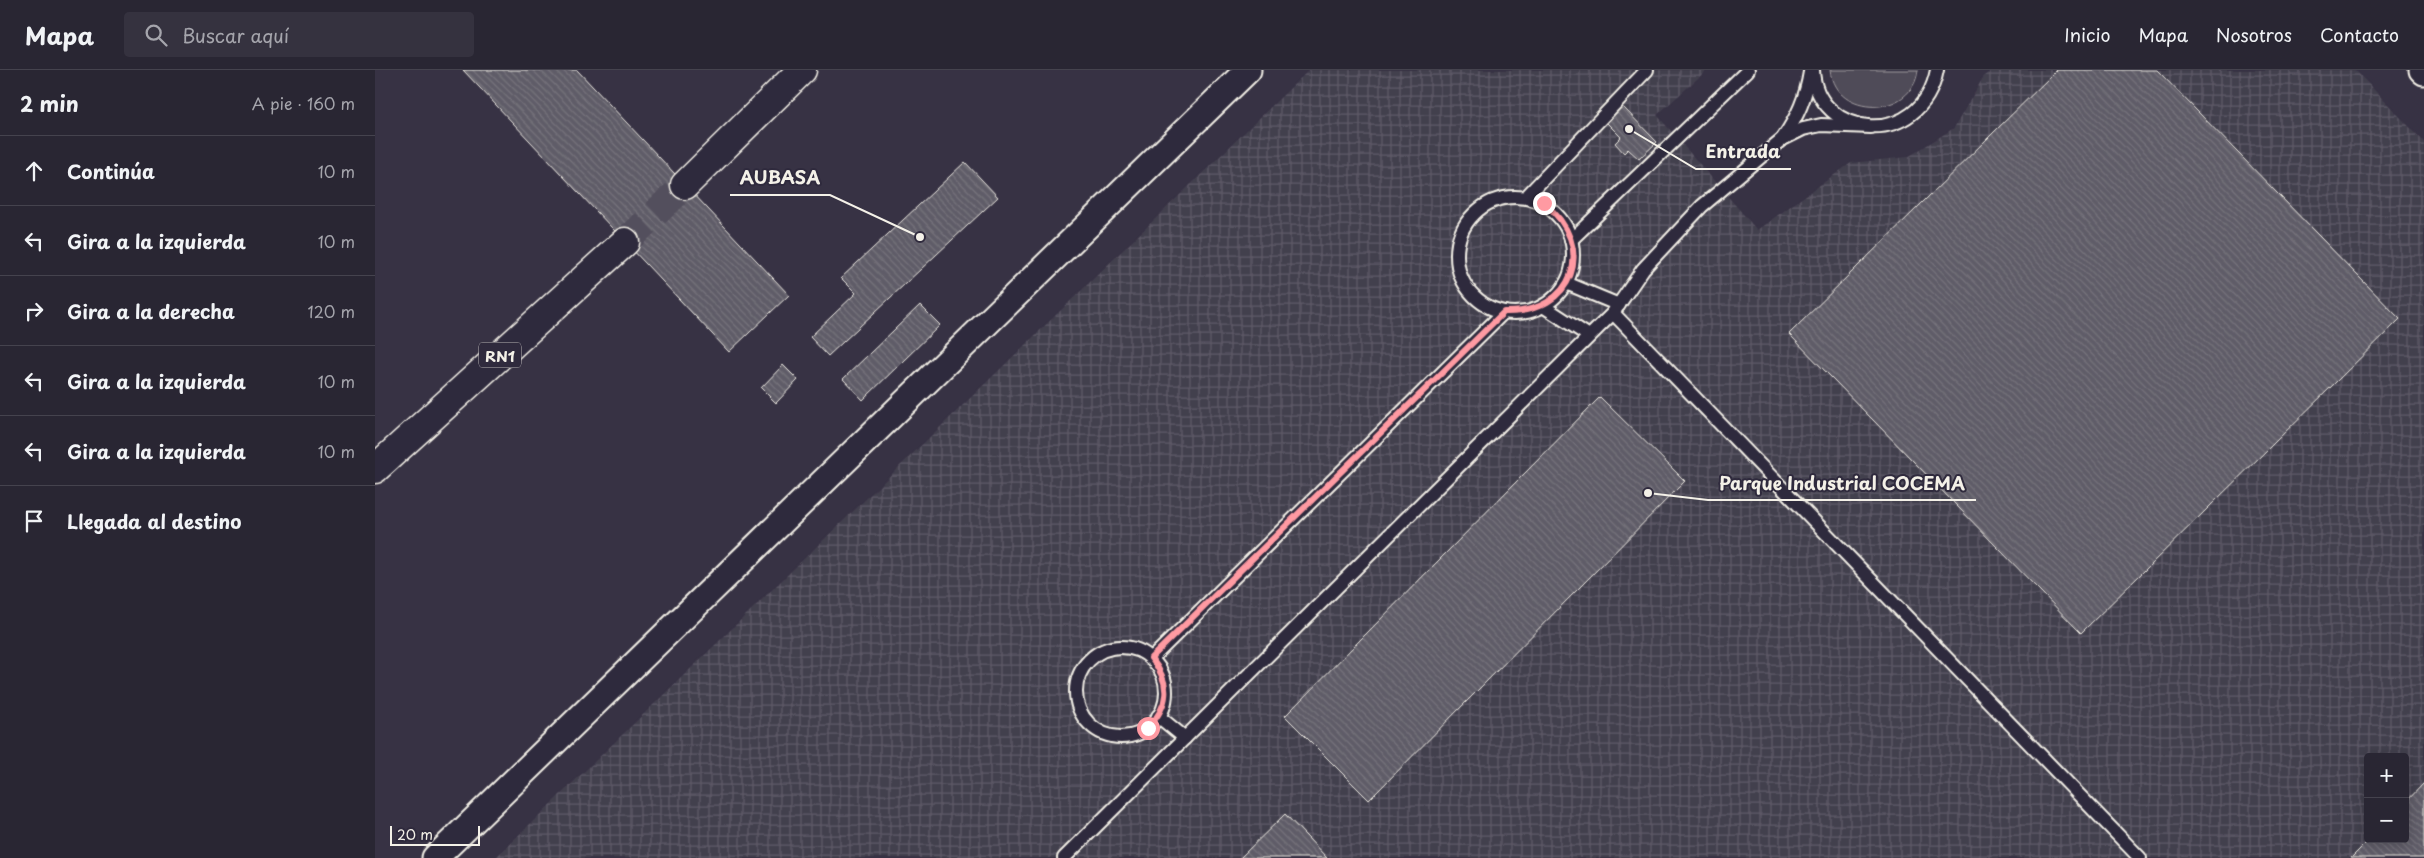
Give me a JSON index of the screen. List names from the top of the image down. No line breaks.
{"streets":{"highway":["RN1"]},"places":["Entrada","AUBASA","Parque Industrial COCEMA"],"scale_bar":"20 m","page":{"header":"Mapa","search":"Buscar aquí","nav":["Inicio","Mapa","Nosotros","Contacto"],"heading":["2 min","A pie · 160 m"],"list":[["Continúa","10 m"],["Gira a la izquierda","10 m"],["Gira a la derecha","120 m"],["Gira a la izquierda","10 m"],["Gira a la izquierda","10 m"],"Llegada al destino"],"map_buttons":["+","−"],"scale":"20 m"}}
